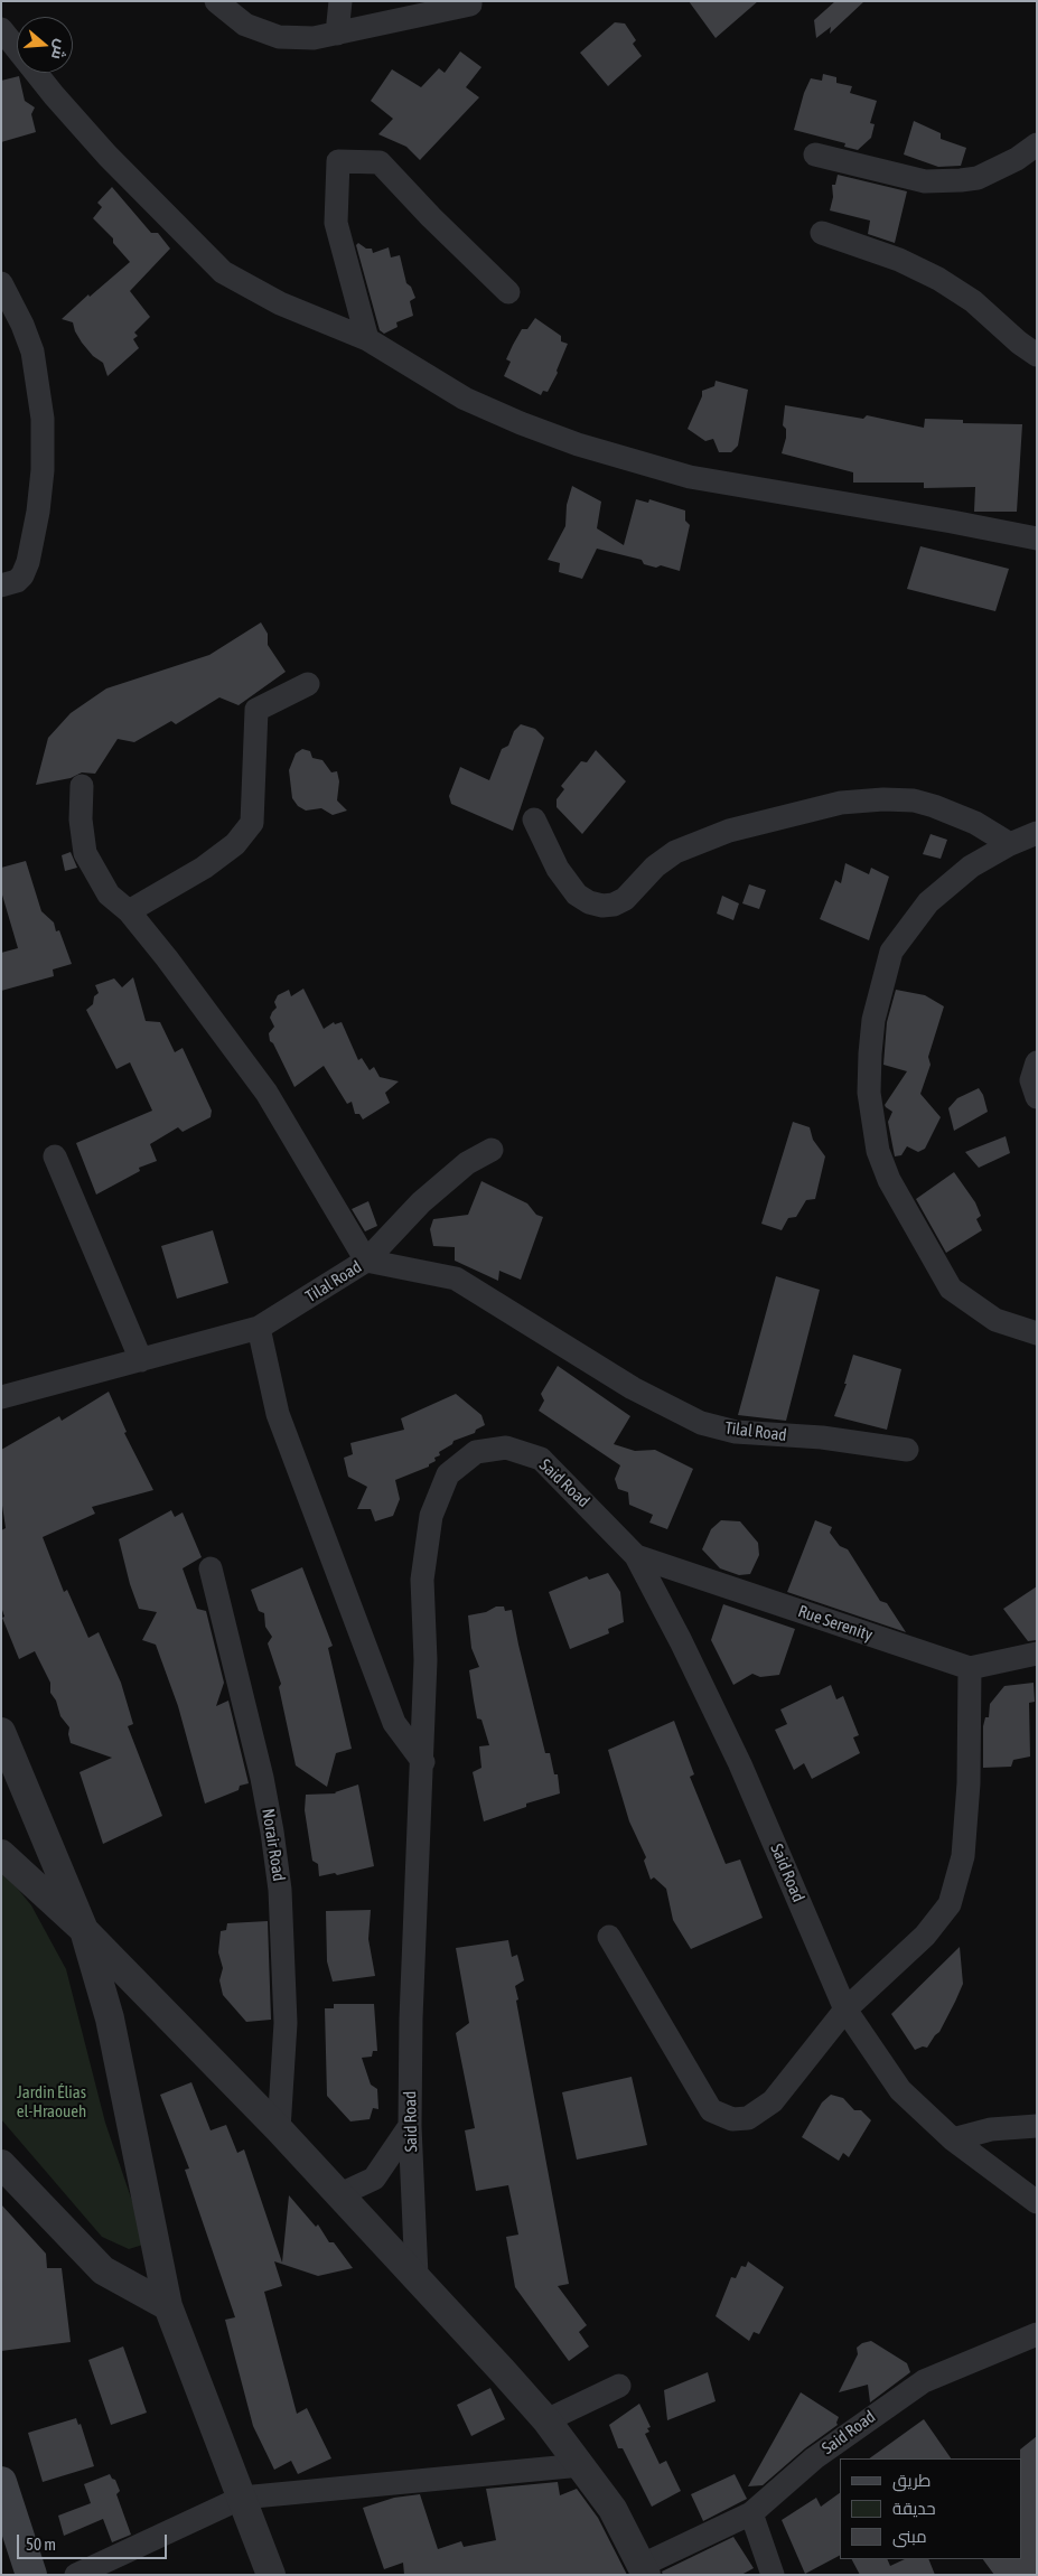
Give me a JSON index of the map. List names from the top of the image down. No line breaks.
{"streets":{"street":["Tilal Road","Said Road","Rue Serenity","Norair Road"]},"crossings":[["Said Road","Rue Serenity"]],"parks":["Jardin Élias el-Hraoueh"],"legend":["طريق","حديقة","مبنى"],"scale_bar":"50 m","north":"right"}
